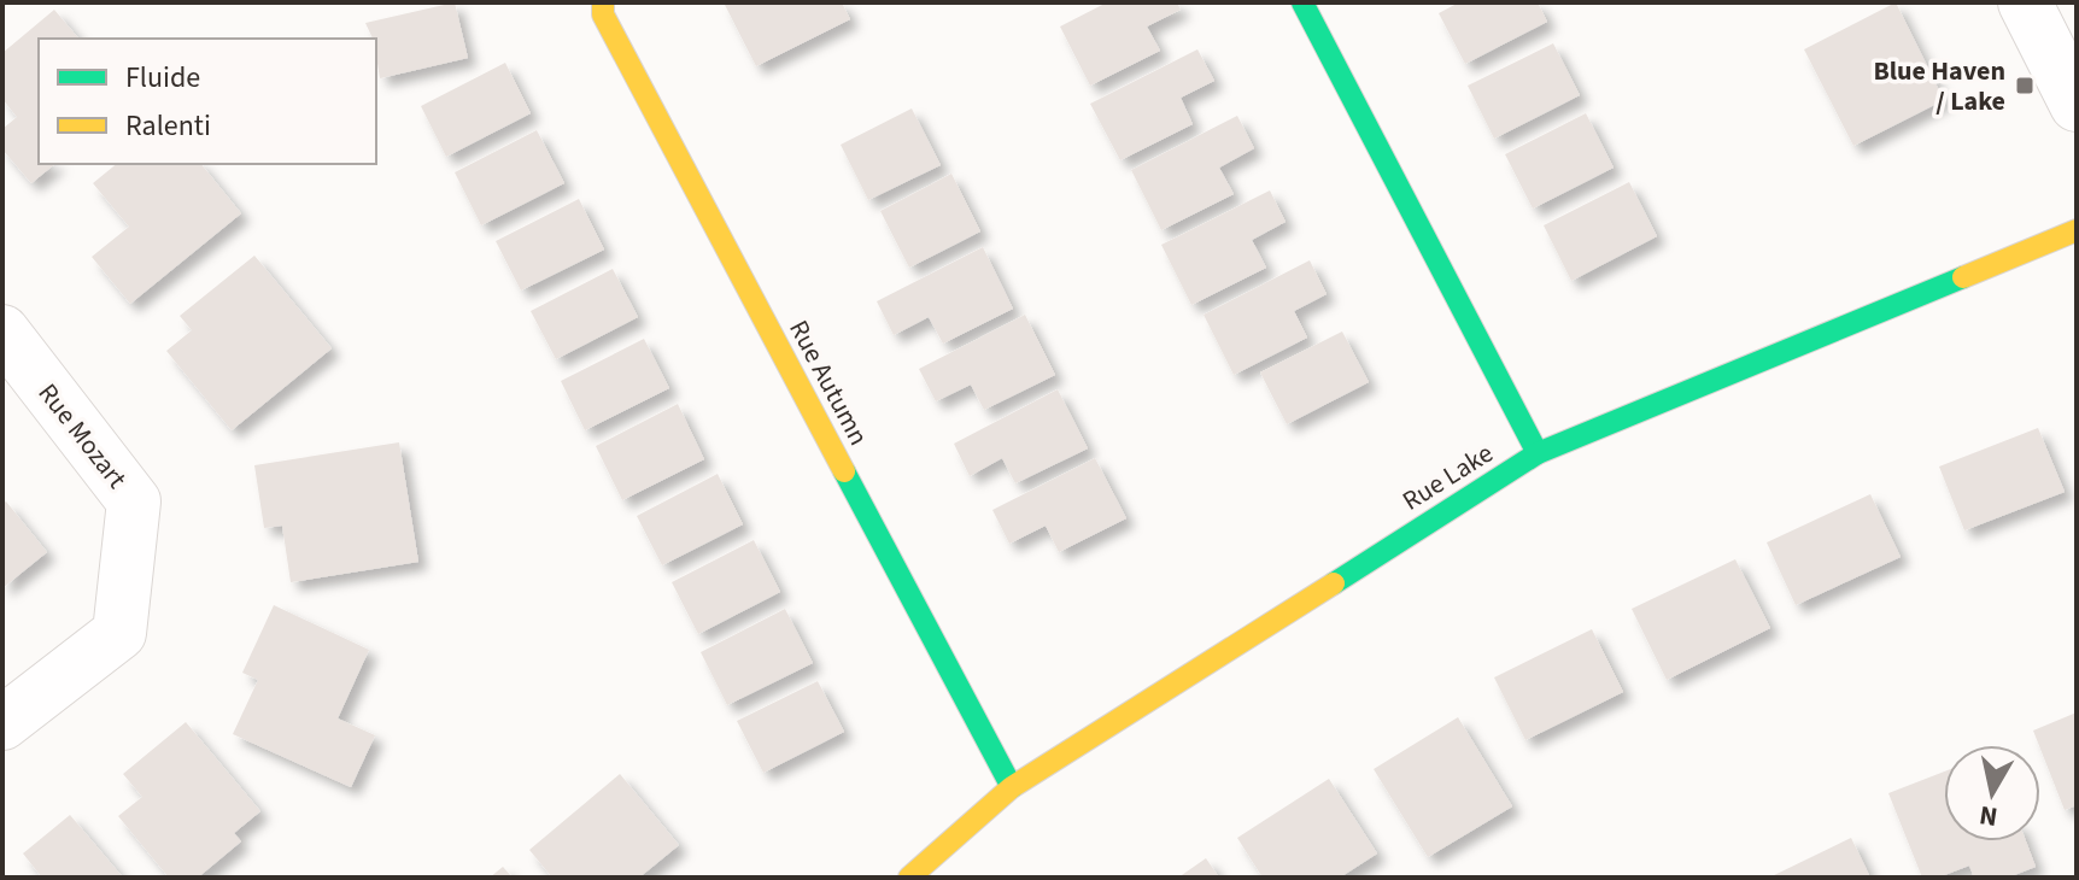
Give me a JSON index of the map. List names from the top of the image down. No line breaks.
{"streets":{"street":["Rue Autumn","Rue Mozart","Rue Lake"]},"crossings":[["Rue Autumn","Rue Lake"]],"places":{"transit":["Blue Haven / Lake"]},"legend":["Fluide","Ralenti"],"north":"bottom"}
